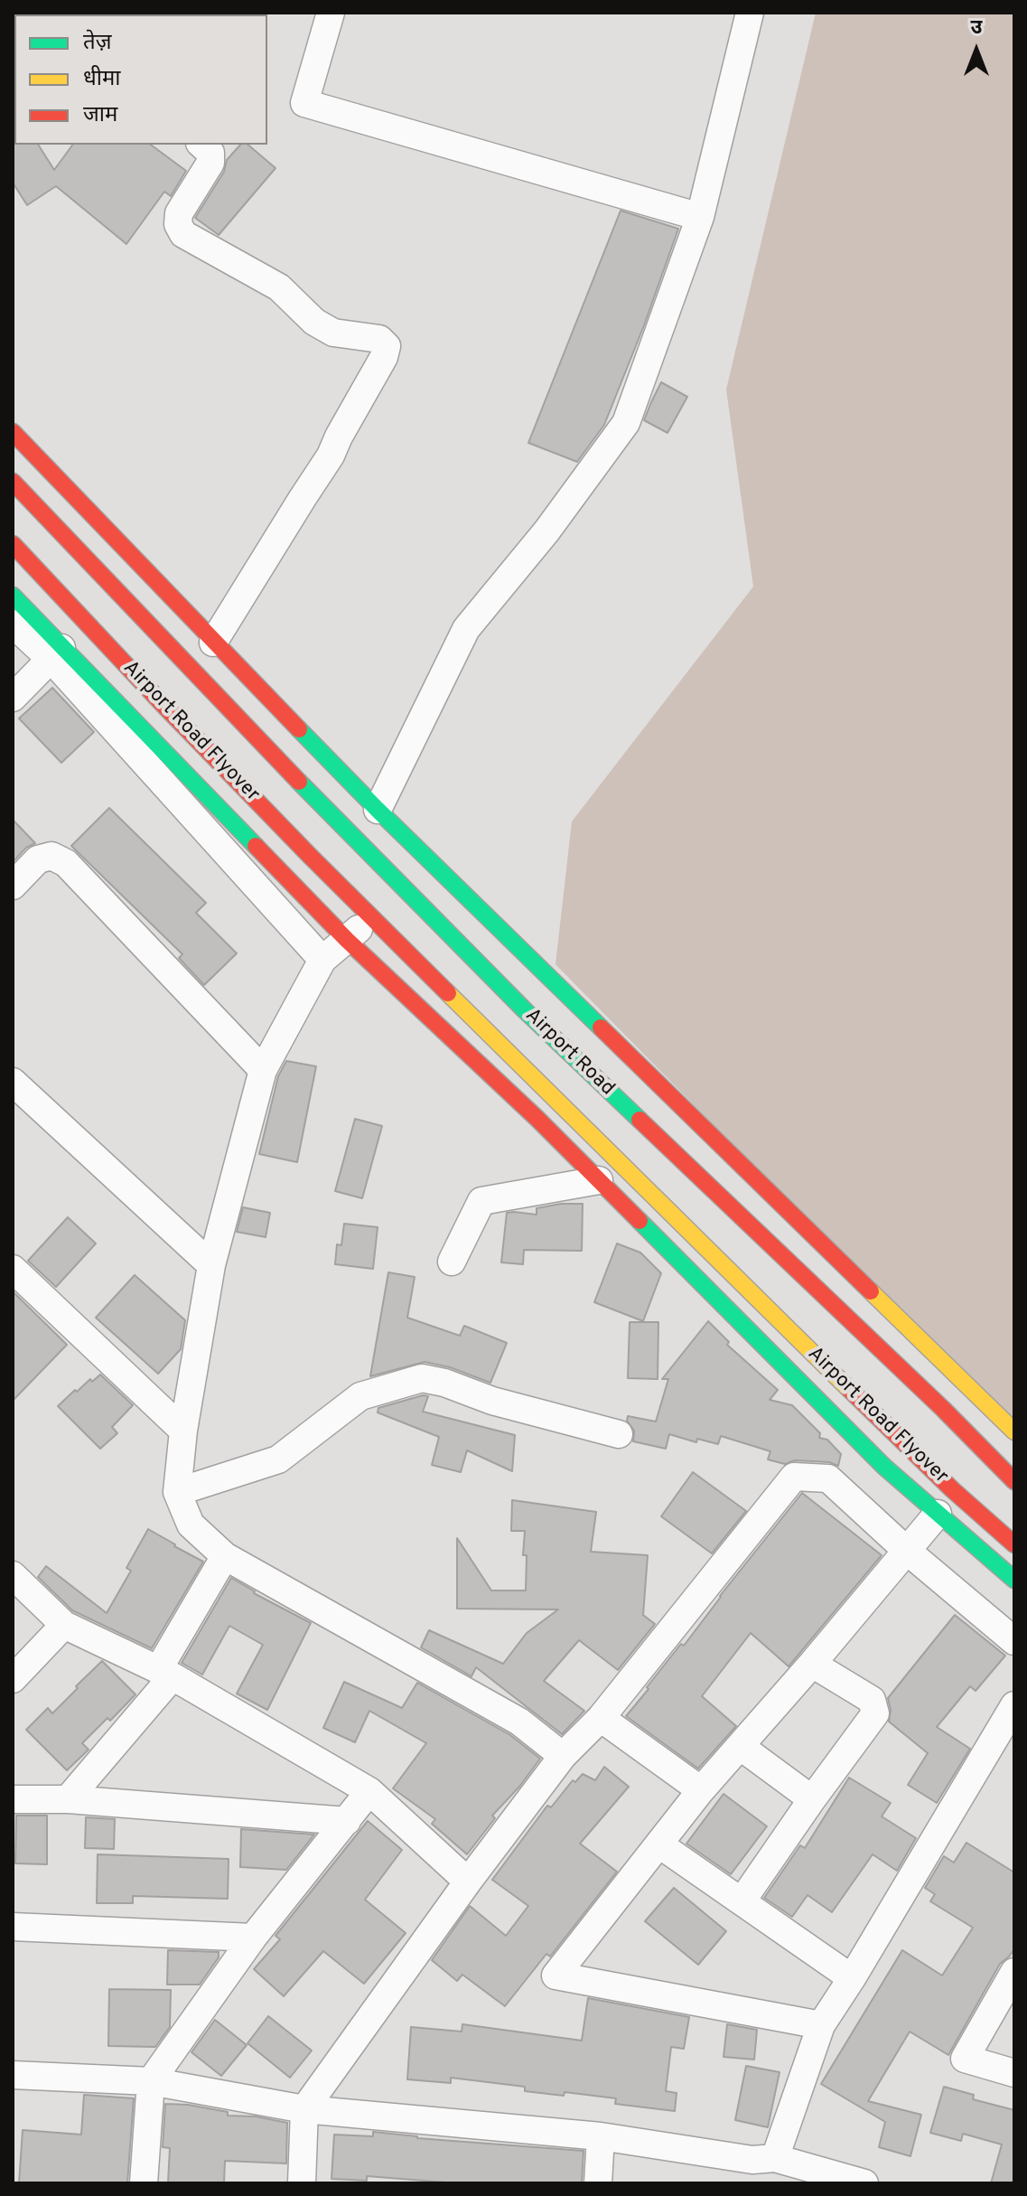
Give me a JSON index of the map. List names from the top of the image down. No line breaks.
{"streets":{"street":["Airport Road Flyover","Airport Road"]},"legend":["तेज़","धीमा","जाम"],"north":"top"}
